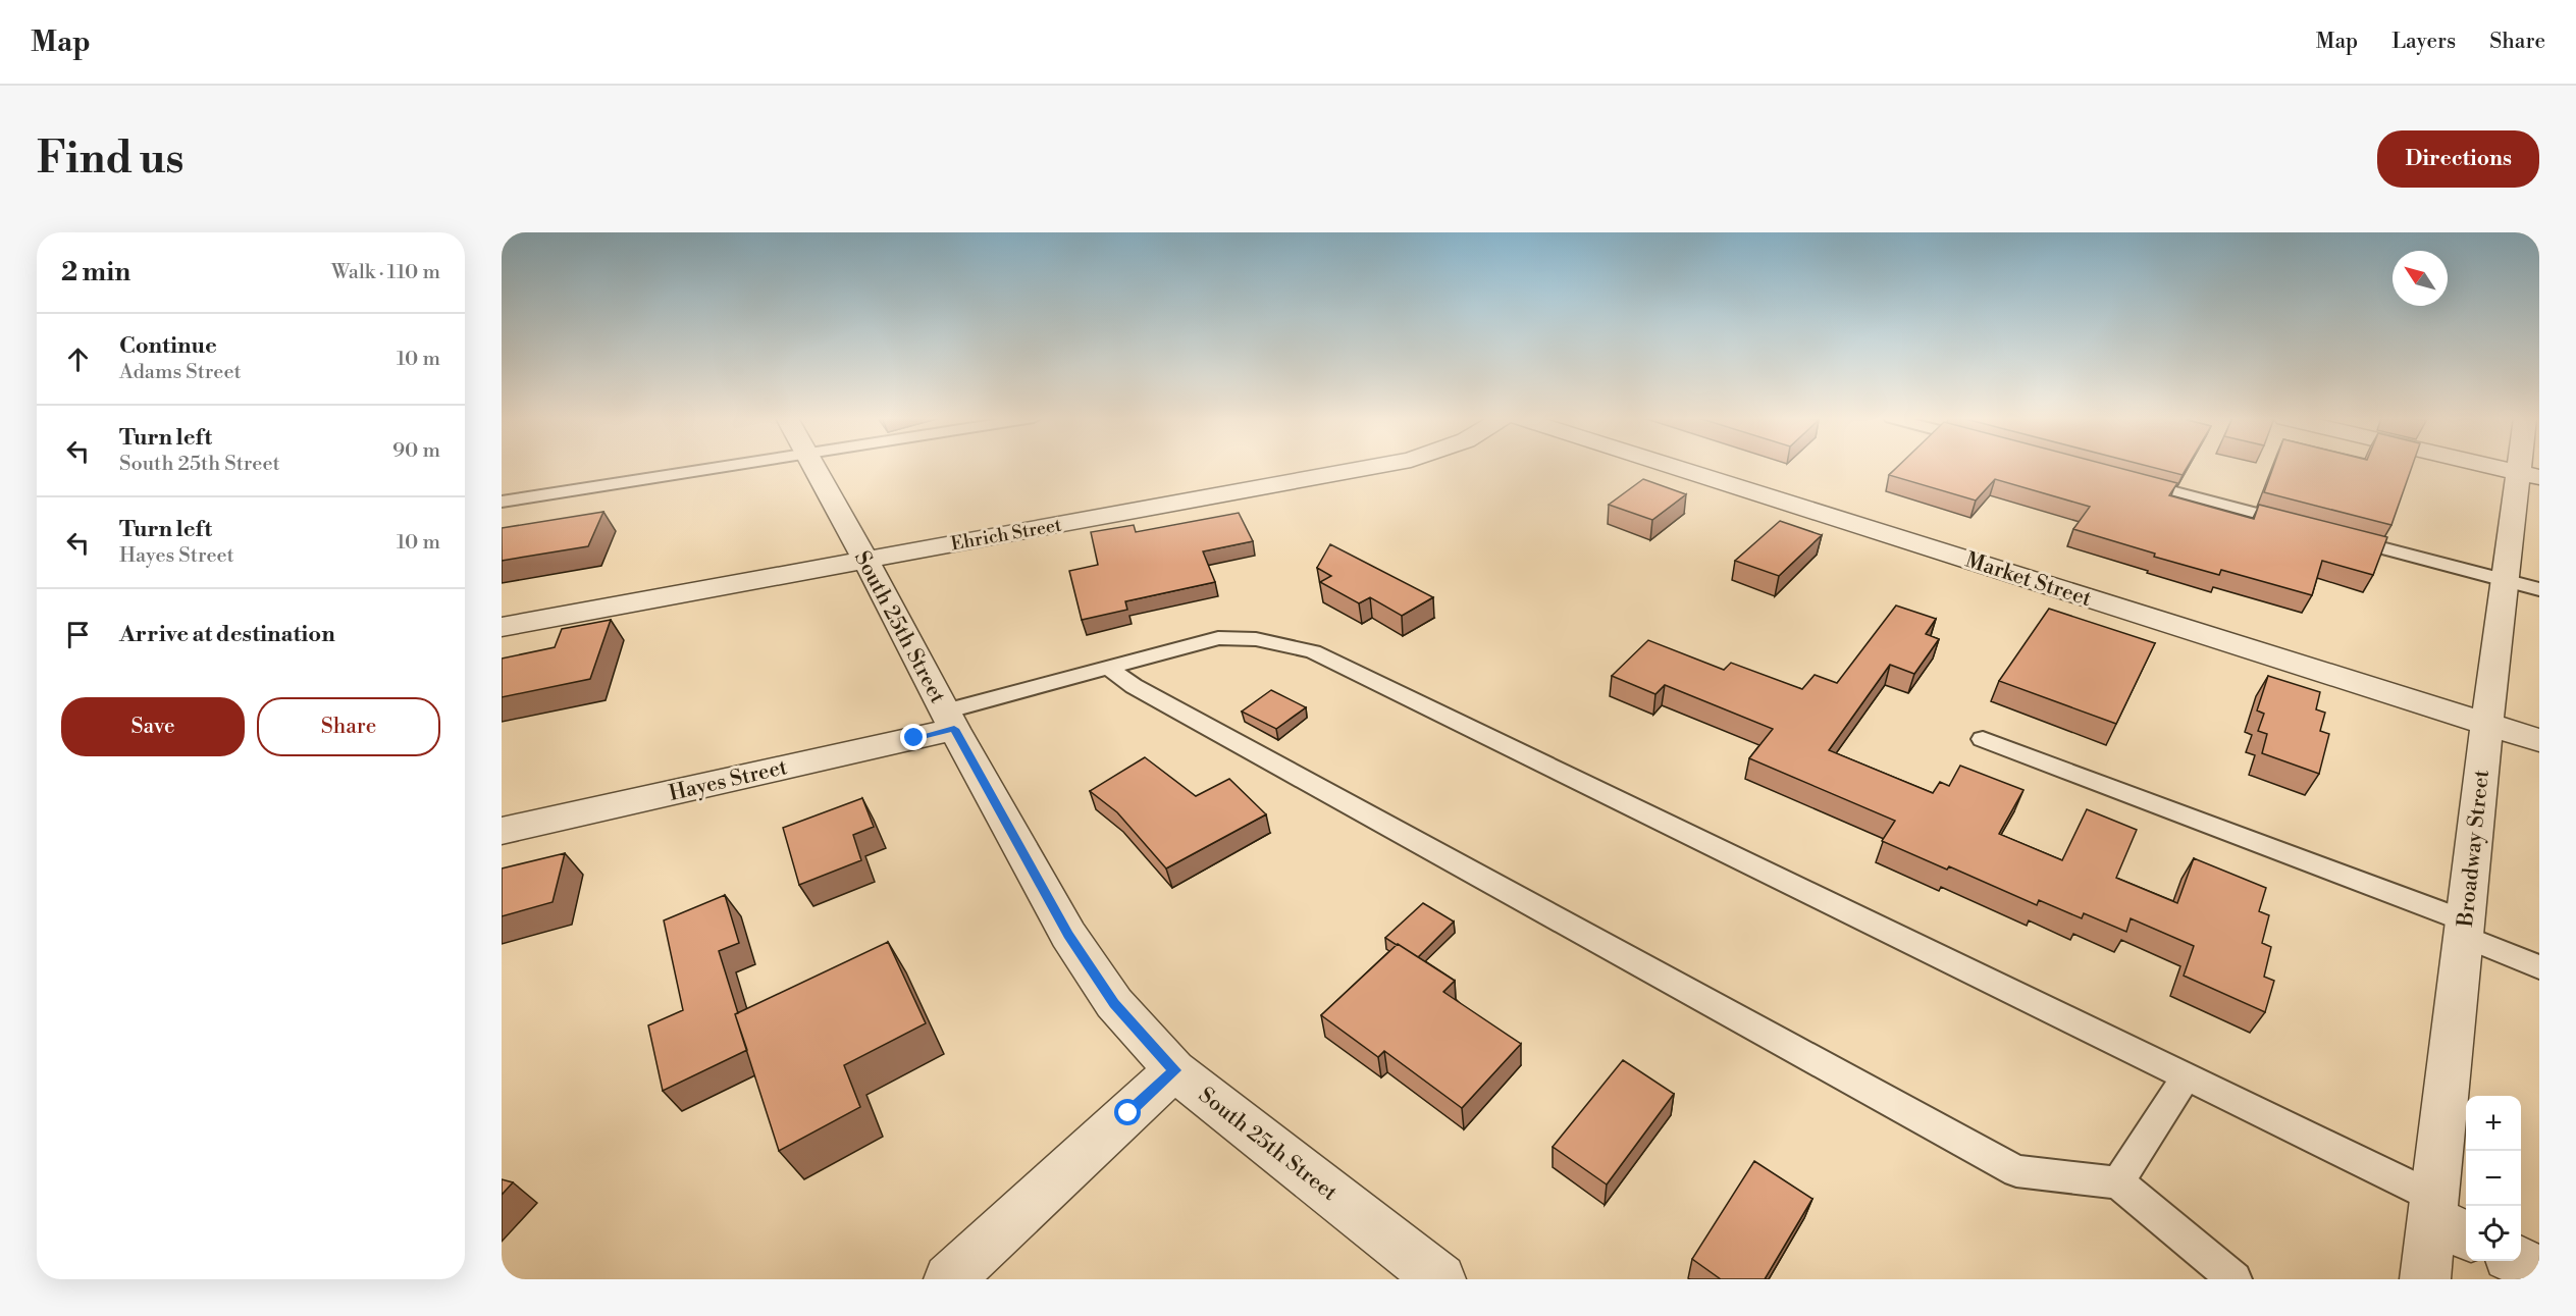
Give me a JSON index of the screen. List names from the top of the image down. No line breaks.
{"streets":{"street":["Ehrich Street","Market Street","South 25th Street","Hayes Street","Broadway Street"]},"crossings":[["Ehrich Street","South 25th Street"],["Market Street","Broadway Street"],["South 25th Street","Hayes Street"]],"north":"top left","page":{"header":"Map","nav":["Map","Layers","Share"],"buttons":["Directions",["Save","Share"]],"title":"Find us","heading":["2 min","Walk · 110 m"],"list":[["Continue","Adams Street","10 m"],["Turn left","South 25th Street","90 m"],["Turn left","Hayes Street","10 m"],"Arrive at destination"],"map_buttons":["+","−"]}}
